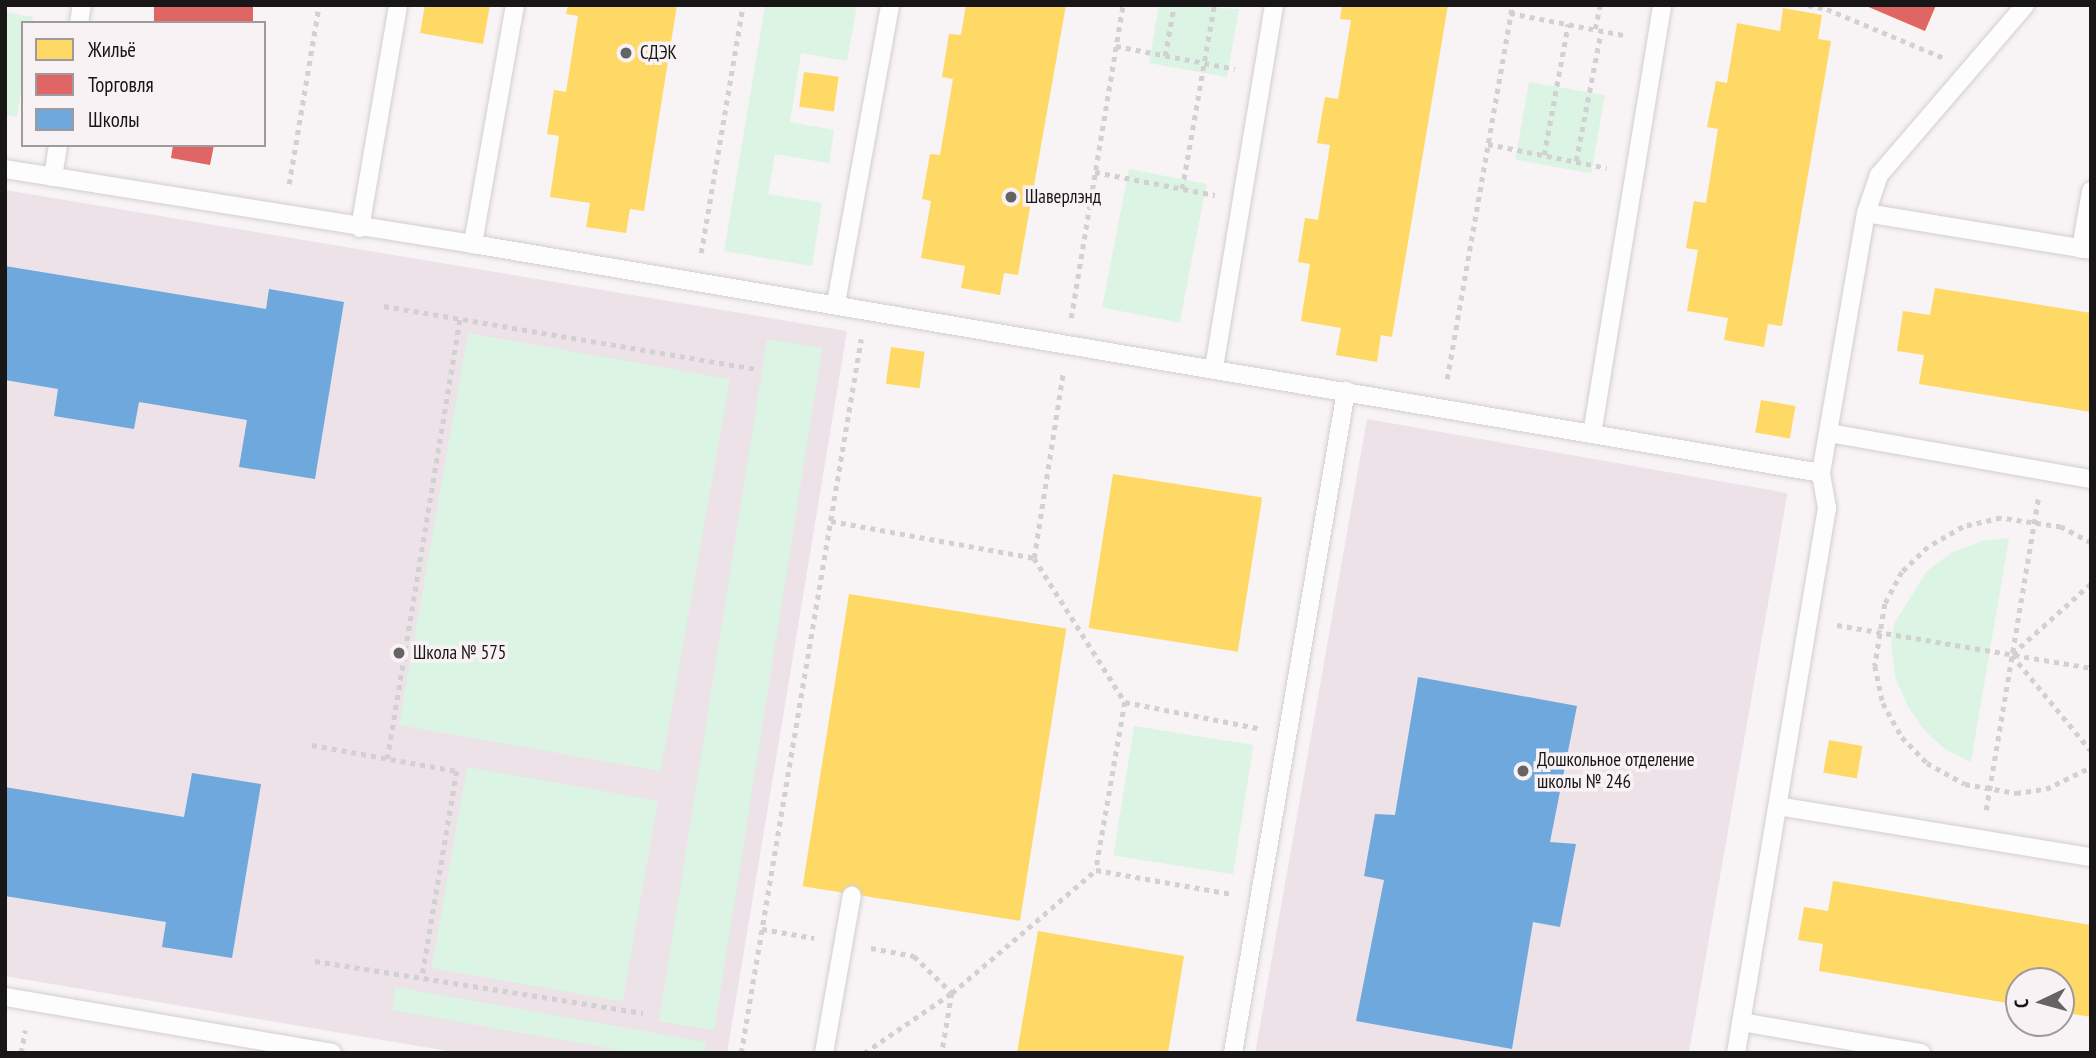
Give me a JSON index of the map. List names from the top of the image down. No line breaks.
{"places":["СДЭК","Шаверлэнд","Школа № 575","Дошкольное отделение школы № 246"],"legend":["Жильё","Торговля","Школы"],"north":"left"}
